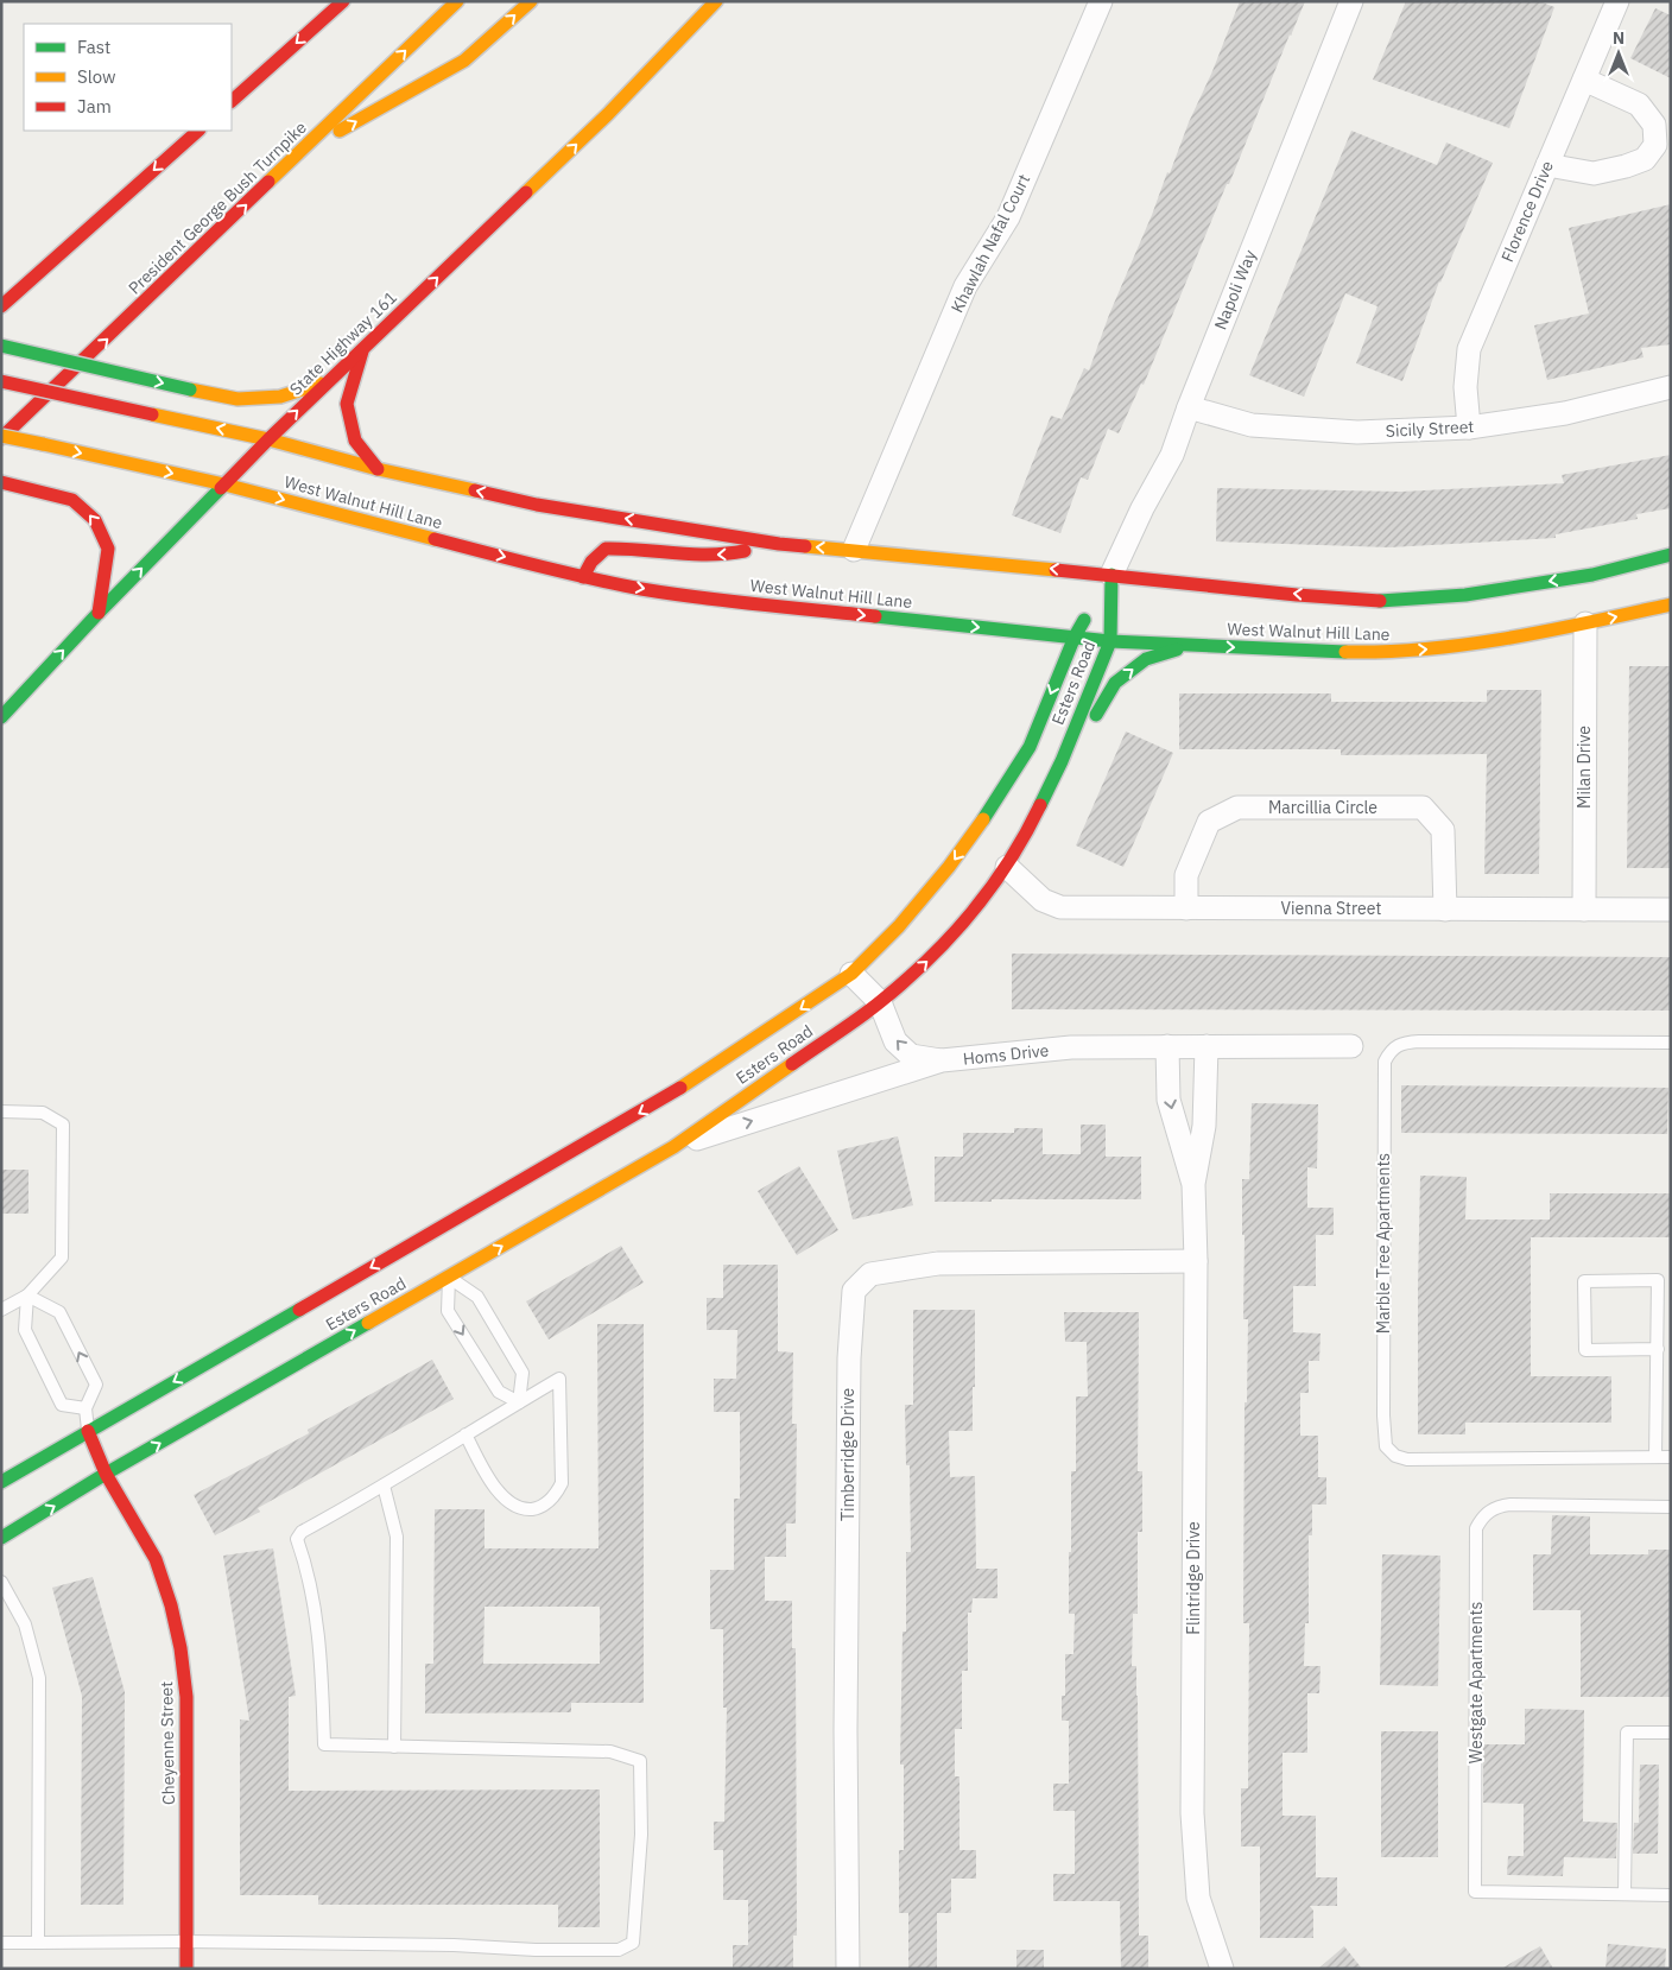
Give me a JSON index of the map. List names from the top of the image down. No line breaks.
{"streets":{"main road":["President George Bush Turnpike","State Highway 161","West Walnut Hill Lane","Esters Road","Cheyenne Street"],"street":["Florence Drive","Khawlah Nafal Court","Napoli Way","Sicily Street","Milan Drive","Marcillia Circle","Vienna Street","Homs Drive","Timberridge Drive","Flintridge Drive"],"lane":["Marble Tree Apartments","Westgate Apartments"]},"crossings":[["President George Bush Turnpike","West Walnut Hill Lane"],["Florence Drive","Sicily Street"],["Khawlah Nafal Court","West Walnut Hill Lane"],["Napoli Way","Sicily Street"],["Napoli Way","West Walnut Hill Lane"],["Napoli Way","Esters Road"],["State Highway 161","West Walnut Hill Lane"],["West Walnut Hill Lane","Esters Road"],["West Walnut Hill Lane","Milan Drive"],["Esters Road","Vienna Street"],["Esters Road","Homs Drive"],["Esters Road","Cheyenne Street"],["Milan Drive","Vienna Street"],["Marcillia Circle","Vienna Street"],["Homs Drive","Flintridge Drive"],["Timberridge Drive","Flintridge Drive"]],"one_way":["State Highway 161","Homs Drive"],"legend":["Fast","Slow","Jam"],"north":"top"}
